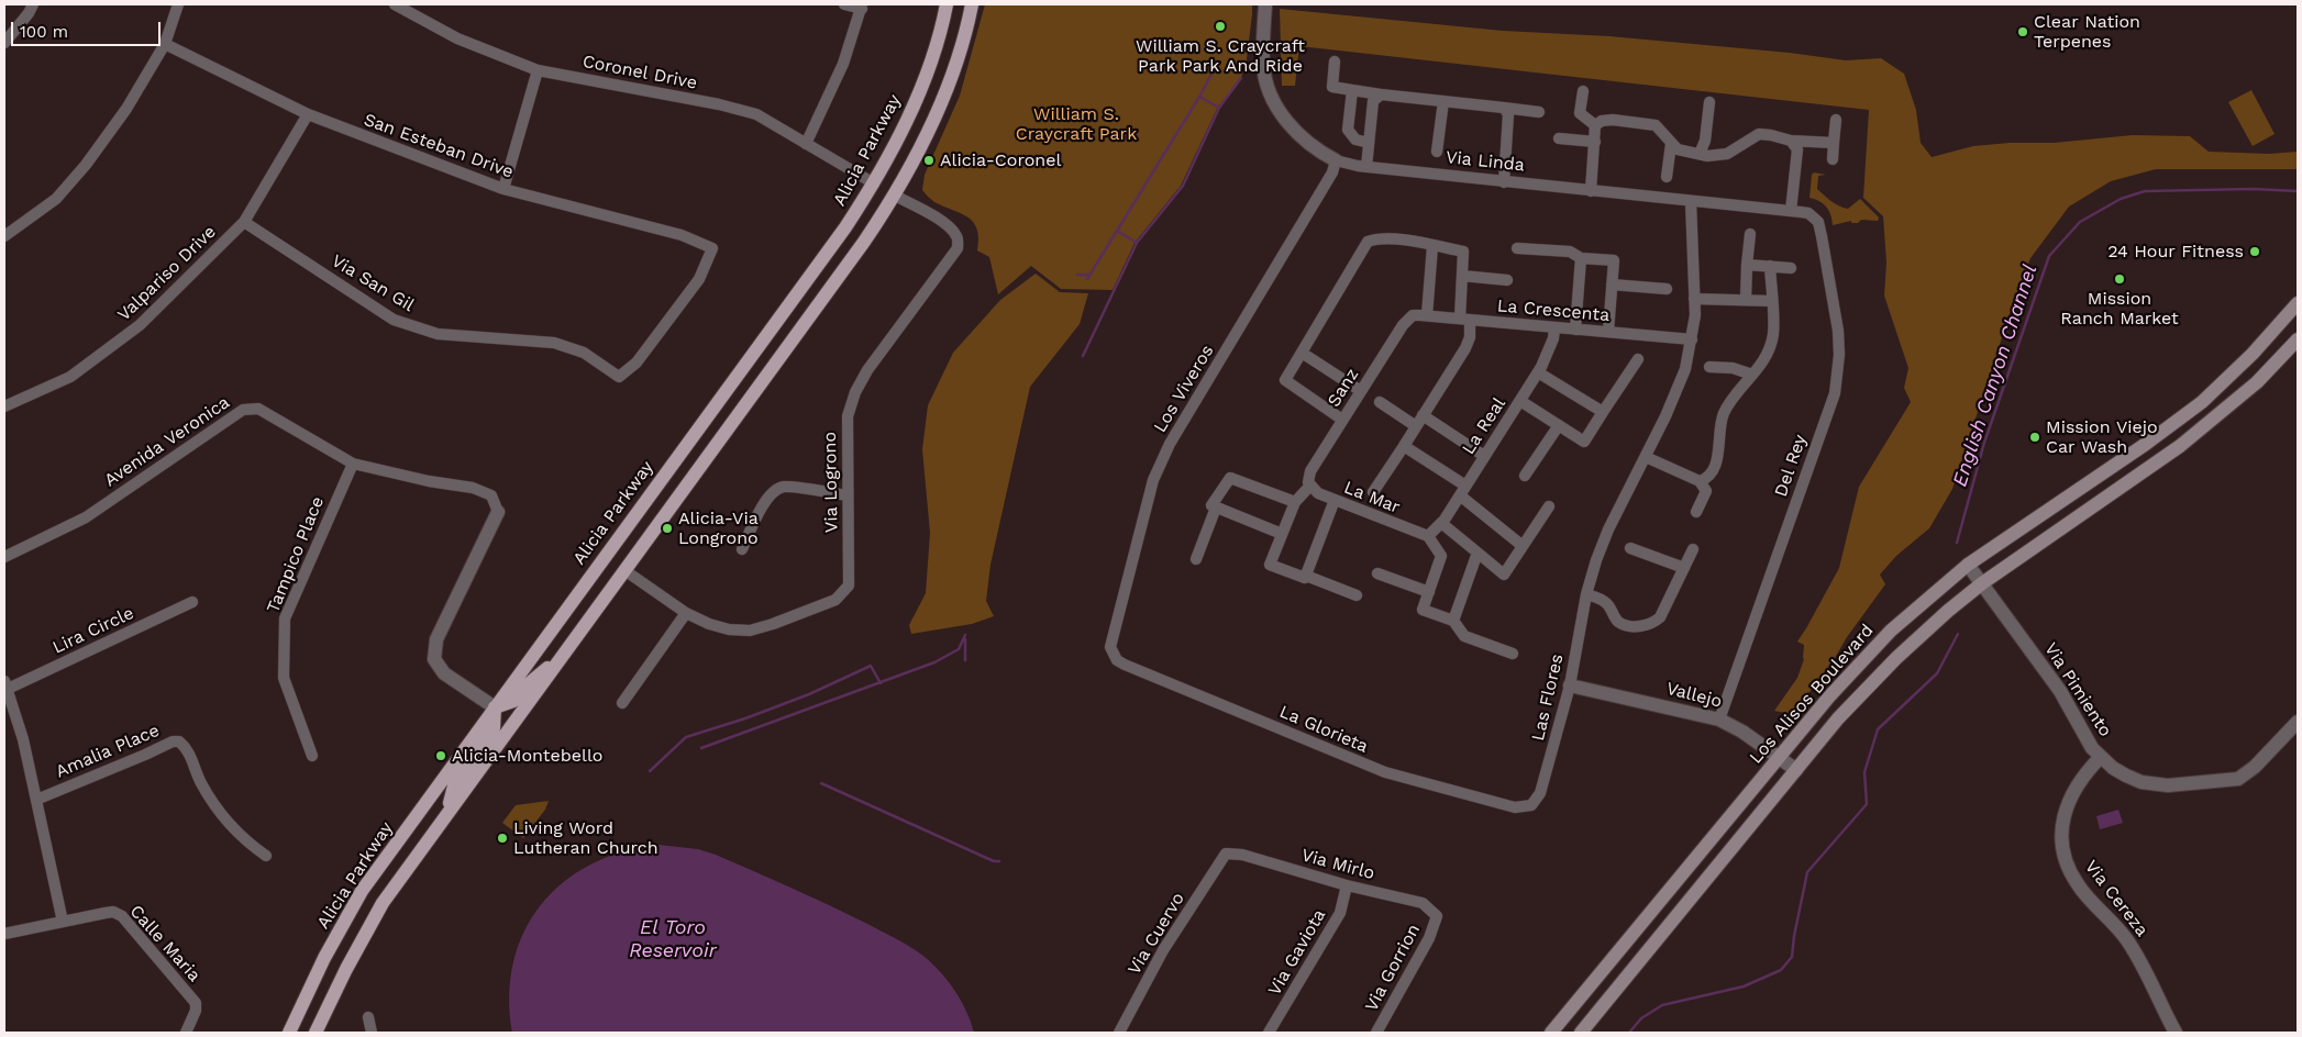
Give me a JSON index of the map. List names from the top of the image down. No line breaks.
{"streets":{"main road":["Alicia Parkway","Los Alisos Boulevard"],"street":["Coronel Drive","San Esteban Drive","Via Linda","Valpariso Drive","Via San Gil","La Crescenta","Sanz","Los Viveros","La Real","Avenida Veronica","Del Rey","Via Logrono","La Mar","Tampico Place","Lira Circle","Via Pimiento","Vallejo","Las Flores","La Glorieta","Amalia Place","Via Mirlo","Via Cereza","Via Cuervo","Calle Maria","Via Gaviota","Via Gorrion"]},"crossings":[["Coronel Drive","Alicia Parkway"],["San Esteban Drive","Valpariso Drive"],["San Esteban Drive","Via San Gil"],["Via Linda","Los Viveros"],["Via Linda","Del Rey"],["Via Linda","Las Flores"],["Valpariso Drive","Via San Gil"],["La Crescenta","Sanz"],["La Crescenta","La Real"],["La Crescenta","Las Flores"],["Sanz","La Mar"],["Los Viveros","La Glorieta"],["La Real","La Mar"],["Avenida Veronica","Tampico Place"],["Del Rey","Vallejo"],["Via Pimiento","Los Alisos Boulevard"],["Via Pimiento","Via Cereza"],["Los Alisos Boulevard","Vallejo"],["Vallejo","Las Flores"],["Las Flores","La Glorieta"],["Via Mirlo","Via Cuervo"],["Via Mirlo","Via Gaviota"],["Via Mirlo","Via Gorrion"]],"water":["English Canyon Channel","El Toro Reservoir"],"parks":["William S. Craycraft Park"],"places":["William S. Craycraft Park Park And Ride","Clear Nation Terpenes","Alicia-Coronel","24 Hour Fitness","Mission Ranch Market","Mission Viejo Car Wash","Alicia-Via Longrono","Alicia-Montebello","Living Word Lutheran Church"],"scale_bar":"100 m"}
